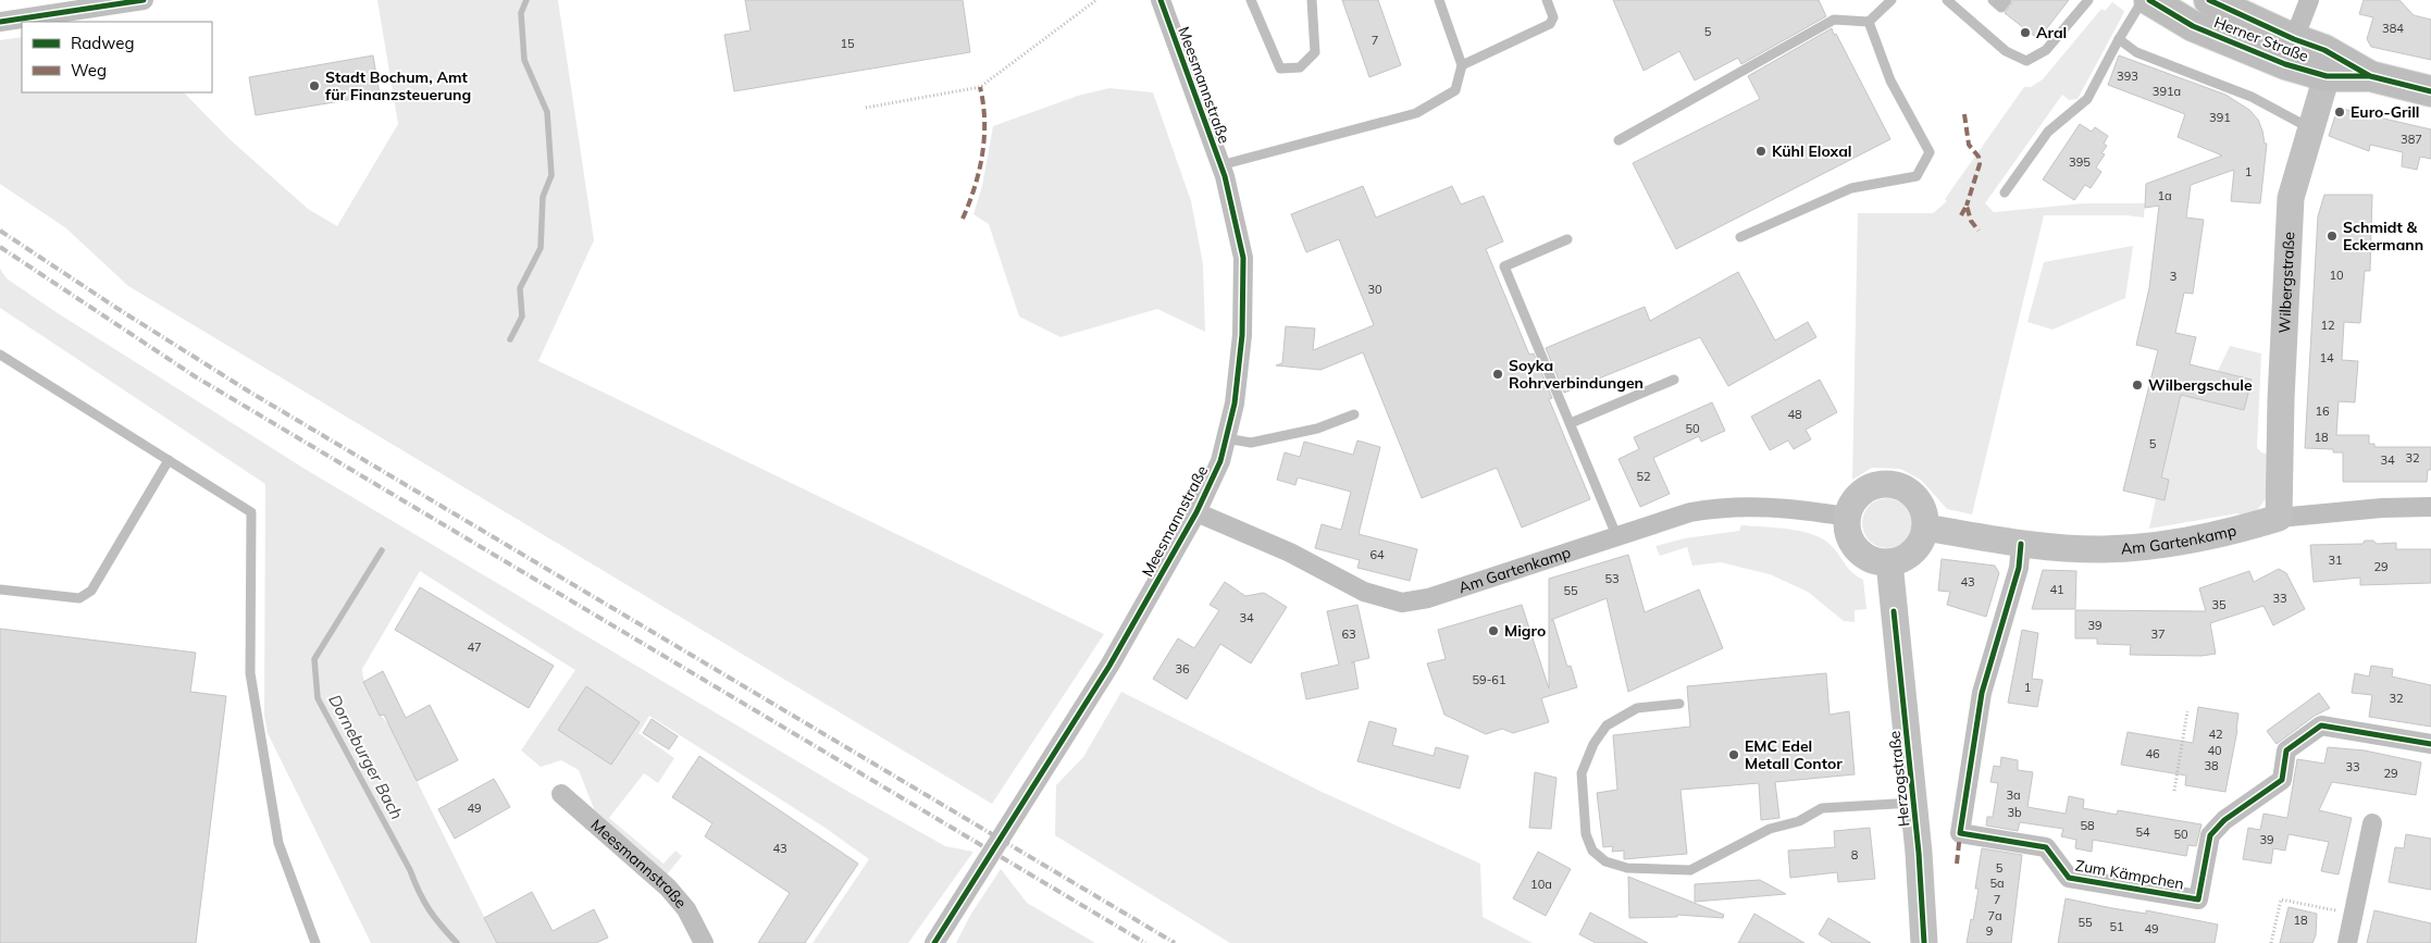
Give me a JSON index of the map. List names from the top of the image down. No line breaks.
{"streets":{"main road":["Herner Straße"],"street":["Meesmannstraße","Wilbergstraße","Am Gartenkamp","Herzogstraße","Zum Kämpchen"]},"crossings":[["Herner Straße","Wilbergstraße"],["Meesmannstraße","Am Gartenkamp"],["Wilbergstraße","Am Gartenkamp"],["Am Gartenkamp","Herzogstraße"],["Am Gartenkamp","Zum Kämpchen"]],"water":["Dorneburger Bach"],"places":["Aral","Stadt Bochum, Amt für Finanzsteuerung","Euro-Grill","Kühl Eloxal","Schmidt & Eckermann","Soyka Rohrverbindungen","Wilbergschule","Migro","EMC Edel Metall Contor"],"house_numbers":["384","5","7","15","393","391a","391","387","395","1","1a","10","3","30","12","14","16","48","50","18","5","32","34","52","64","31","29","53","43","41","55","33","35","34","39","63","37","47","36","59-61","1","32","42","40","46","38","33","29","3a","49","3b","58","54","50","39","43","8","5","5a","10a","7","7a","18","55","51","49","9"],"legend":["Radweg","Weg"]}
